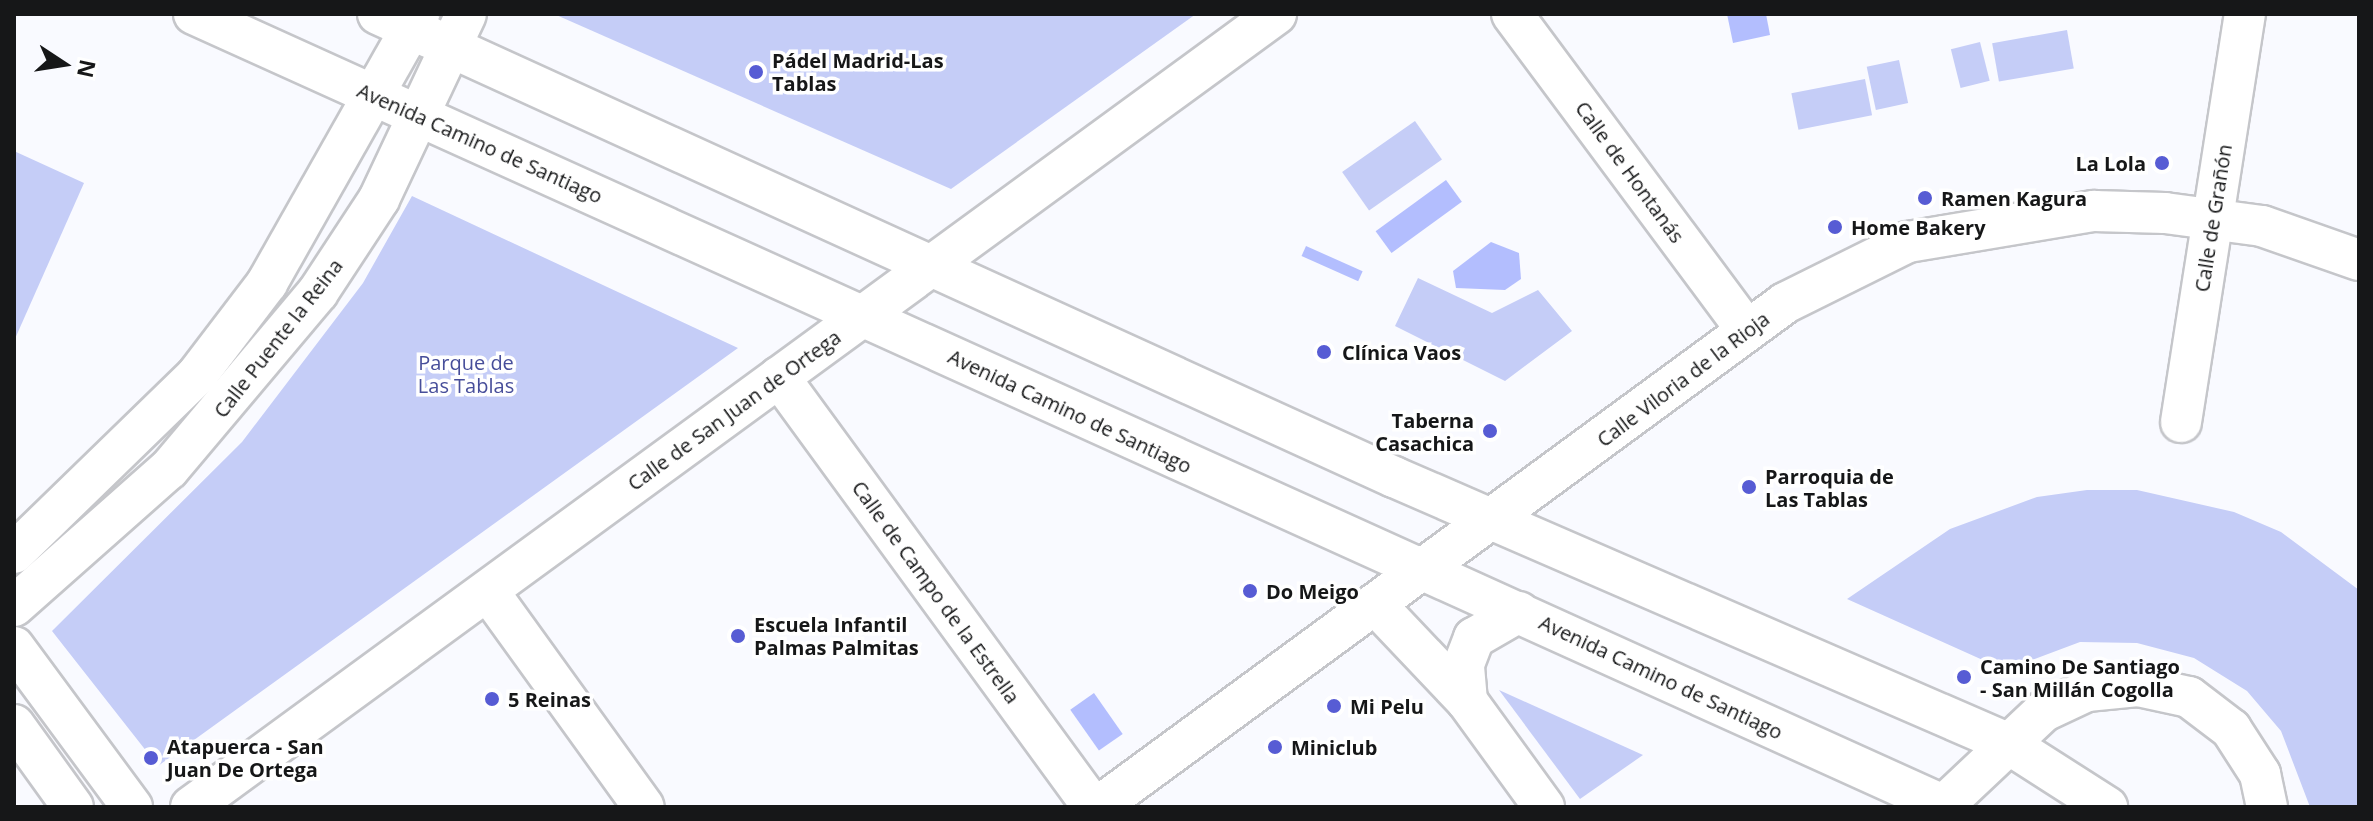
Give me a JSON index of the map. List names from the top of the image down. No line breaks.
{"streets":{"street":["Avenida Camino de Santiago","Calle de Hontanás","Calle de Grañón","Calle Puente la Reina","Calle Viloria de la Rioja","Calle de San Juan de Ortega","Calle de Campo de la Estrella"]},"crossings":[["Avenida Camino de Santiago","Calle Puente la Reina"],["Avenida Camino de Santiago","Calle Viloria de la Rioja"],["Avenida Camino de Santiago","Calle de San Juan de Ortega"],["Calle de Hontanás","Calle Viloria de la Rioja"],["Calle de Grañón","Calle Viloria de la Rioja"],["Calle Viloria de la Rioja","Calle de Campo de la Estrella"],["Calle de San Juan de Ortega","Calle de Campo de la Estrella"]],"parks":["Parque de Las Tablas"],"places":["Pádel Madrid-Las Tablas","La Lola","Ramen Kagura","Home Bakery","Clínica Vaos","Taberna Casachica","Parroquia de Las Tablas","Do Meigo","Escuela Infantil Palmas Palmitas","Camino De Santiago - San Millán Cogolla","5 Reinas","Mi Pelu","Miniclub","Atapuerca - San Juan De Ortega"],"north":"right"}
